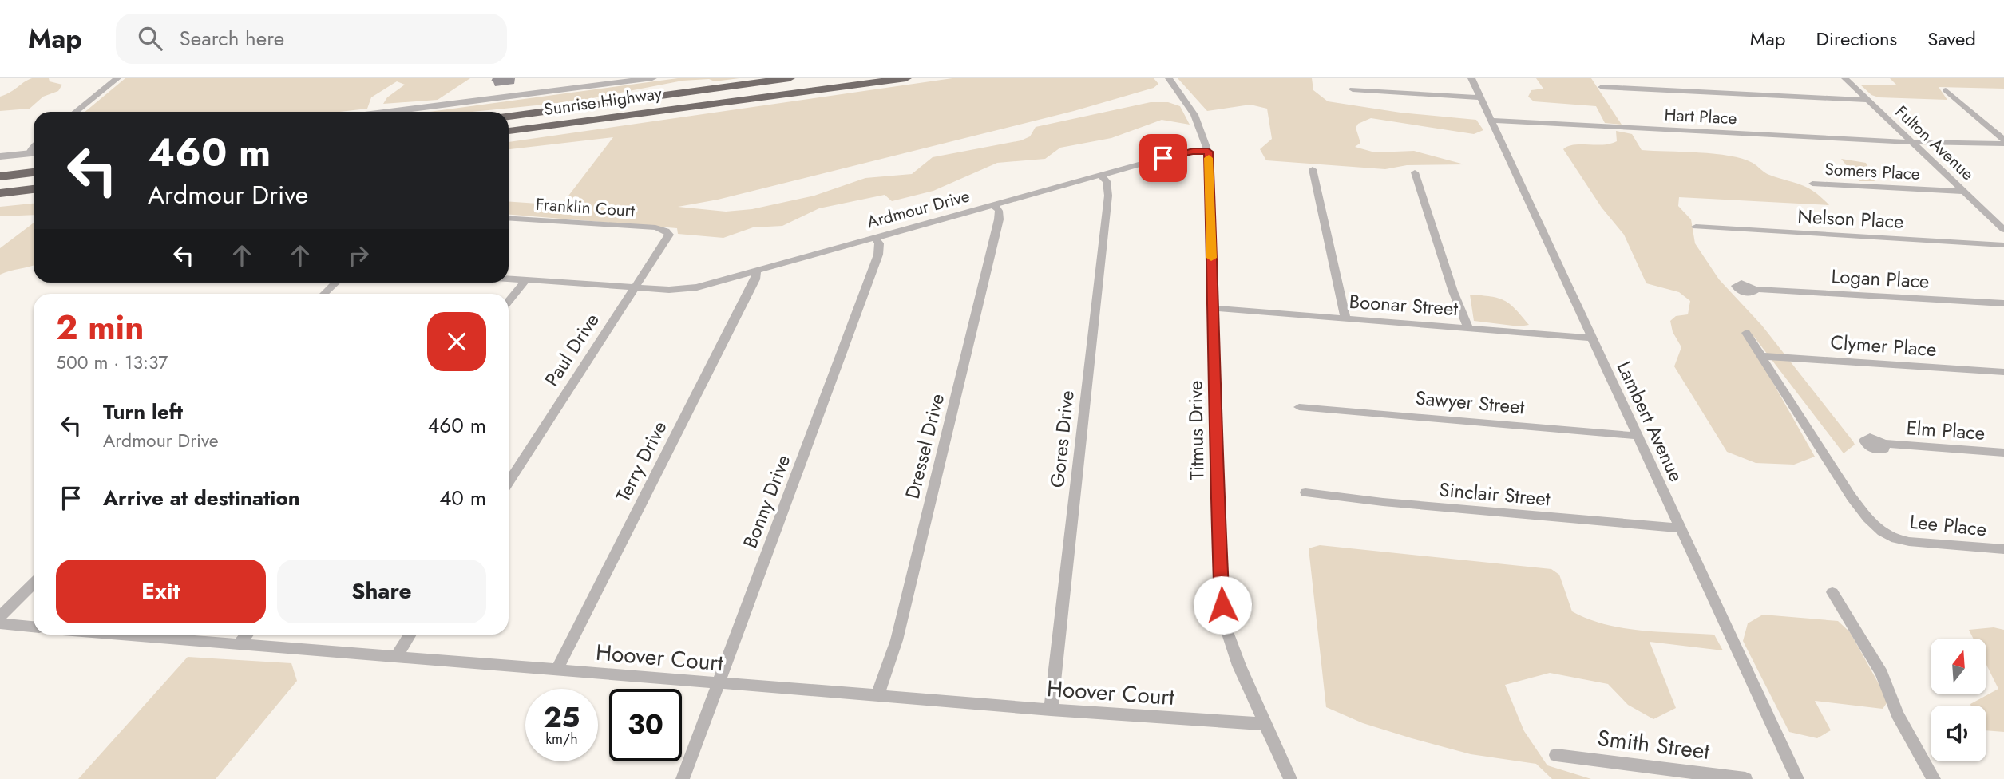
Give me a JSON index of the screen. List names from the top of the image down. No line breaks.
{"streets":{"highway":["Sunrise Highway"],"street":["Hart Place","Fulton Avenue","Somers Place","Franklin Court","Ardmour Drive","Nelson Place","Logan Place","Boonar Street","Clymer Place","Paul Drive","Sawyer Street","Lambert Avenue","Titmus Drive","Elm Place","Gores Drive","Dressel Drive","Terry Drive","Sinclair Street","Bonny Drive","Lee Place","Hoover Court","Smith Street"]},"crossings":[["Hart Place","Fulton Avenue"],["Hart Place","Lambert Avenue"],["Fulton Avenue","Somers Place"],["Franklin Court","Paul Drive"],["Ardmour Drive","Paul Drive"],["Ardmour Drive","Titmus Drive"],["Ardmour Drive","Gores Drive"],["Ardmour Drive","Dressel Drive"],["Ardmour Drive","Terry Drive"],["Ardmour Drive","Bonny Drive"],["Boonar Street","Lambert Avenue"],["Boonar Street","Titmus Drive"],["Clymer Place","Lee Place"],["Sawyer Street","Lambert Avenue"],["Lambert Avenue","Sinclair Street"],["Titmus Drive","Hoover Court"],["Gores Drive","Hoover Court"],["Dressel Drive","Hoover Court"],["Terry Drive","Hoover Court"],["Bonny Drive","Hoover Court"]],"north":"top","page":{"header":"Map","search":"Search here","nav":["Map","Directions","Saved"],"turn":["460 m","Ardmour Drive"],"heading":["2 min","500 m · 13:37"],"list":[{"name":"Turn left","note":"Ardmour Drive","value":"460 m"},{"name":"Arrive at destination","value":"40 m"}],"buttons":["Exit","Share"],"speed":"25 km/h","limit":"30"}}
